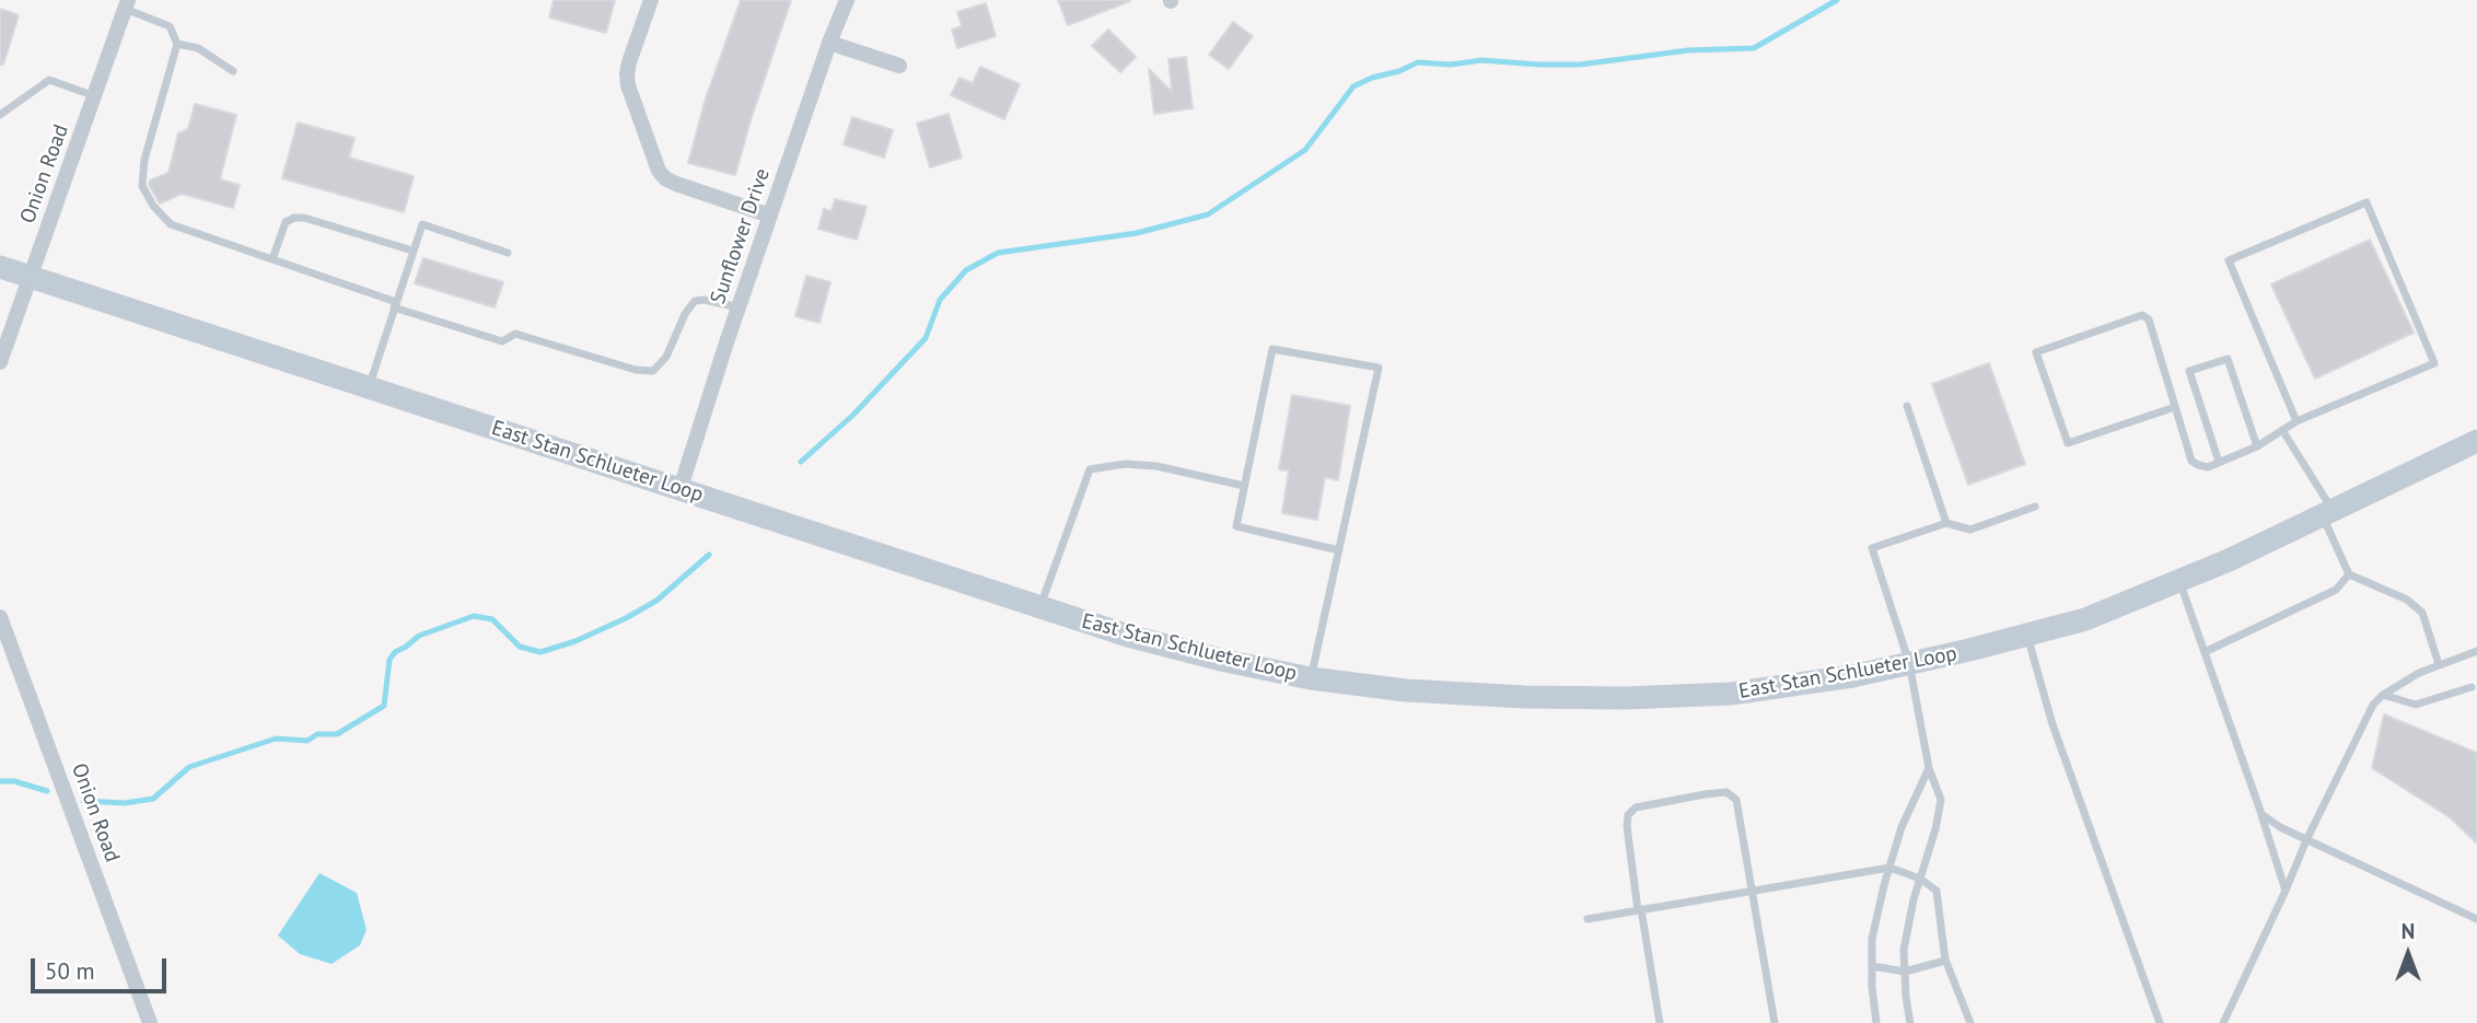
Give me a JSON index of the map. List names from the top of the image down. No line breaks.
{"streets":{"main road":["East Stan Schlueter Loop"],"street":["Onion Road","Sunflower Drive"]},"crossings":[["Onion Road","East Stan Schlueter Loop"],["Sunflower Drive","East Stan Schlueter Loop"]],"scale_bar":"50 m","north":"top"}
